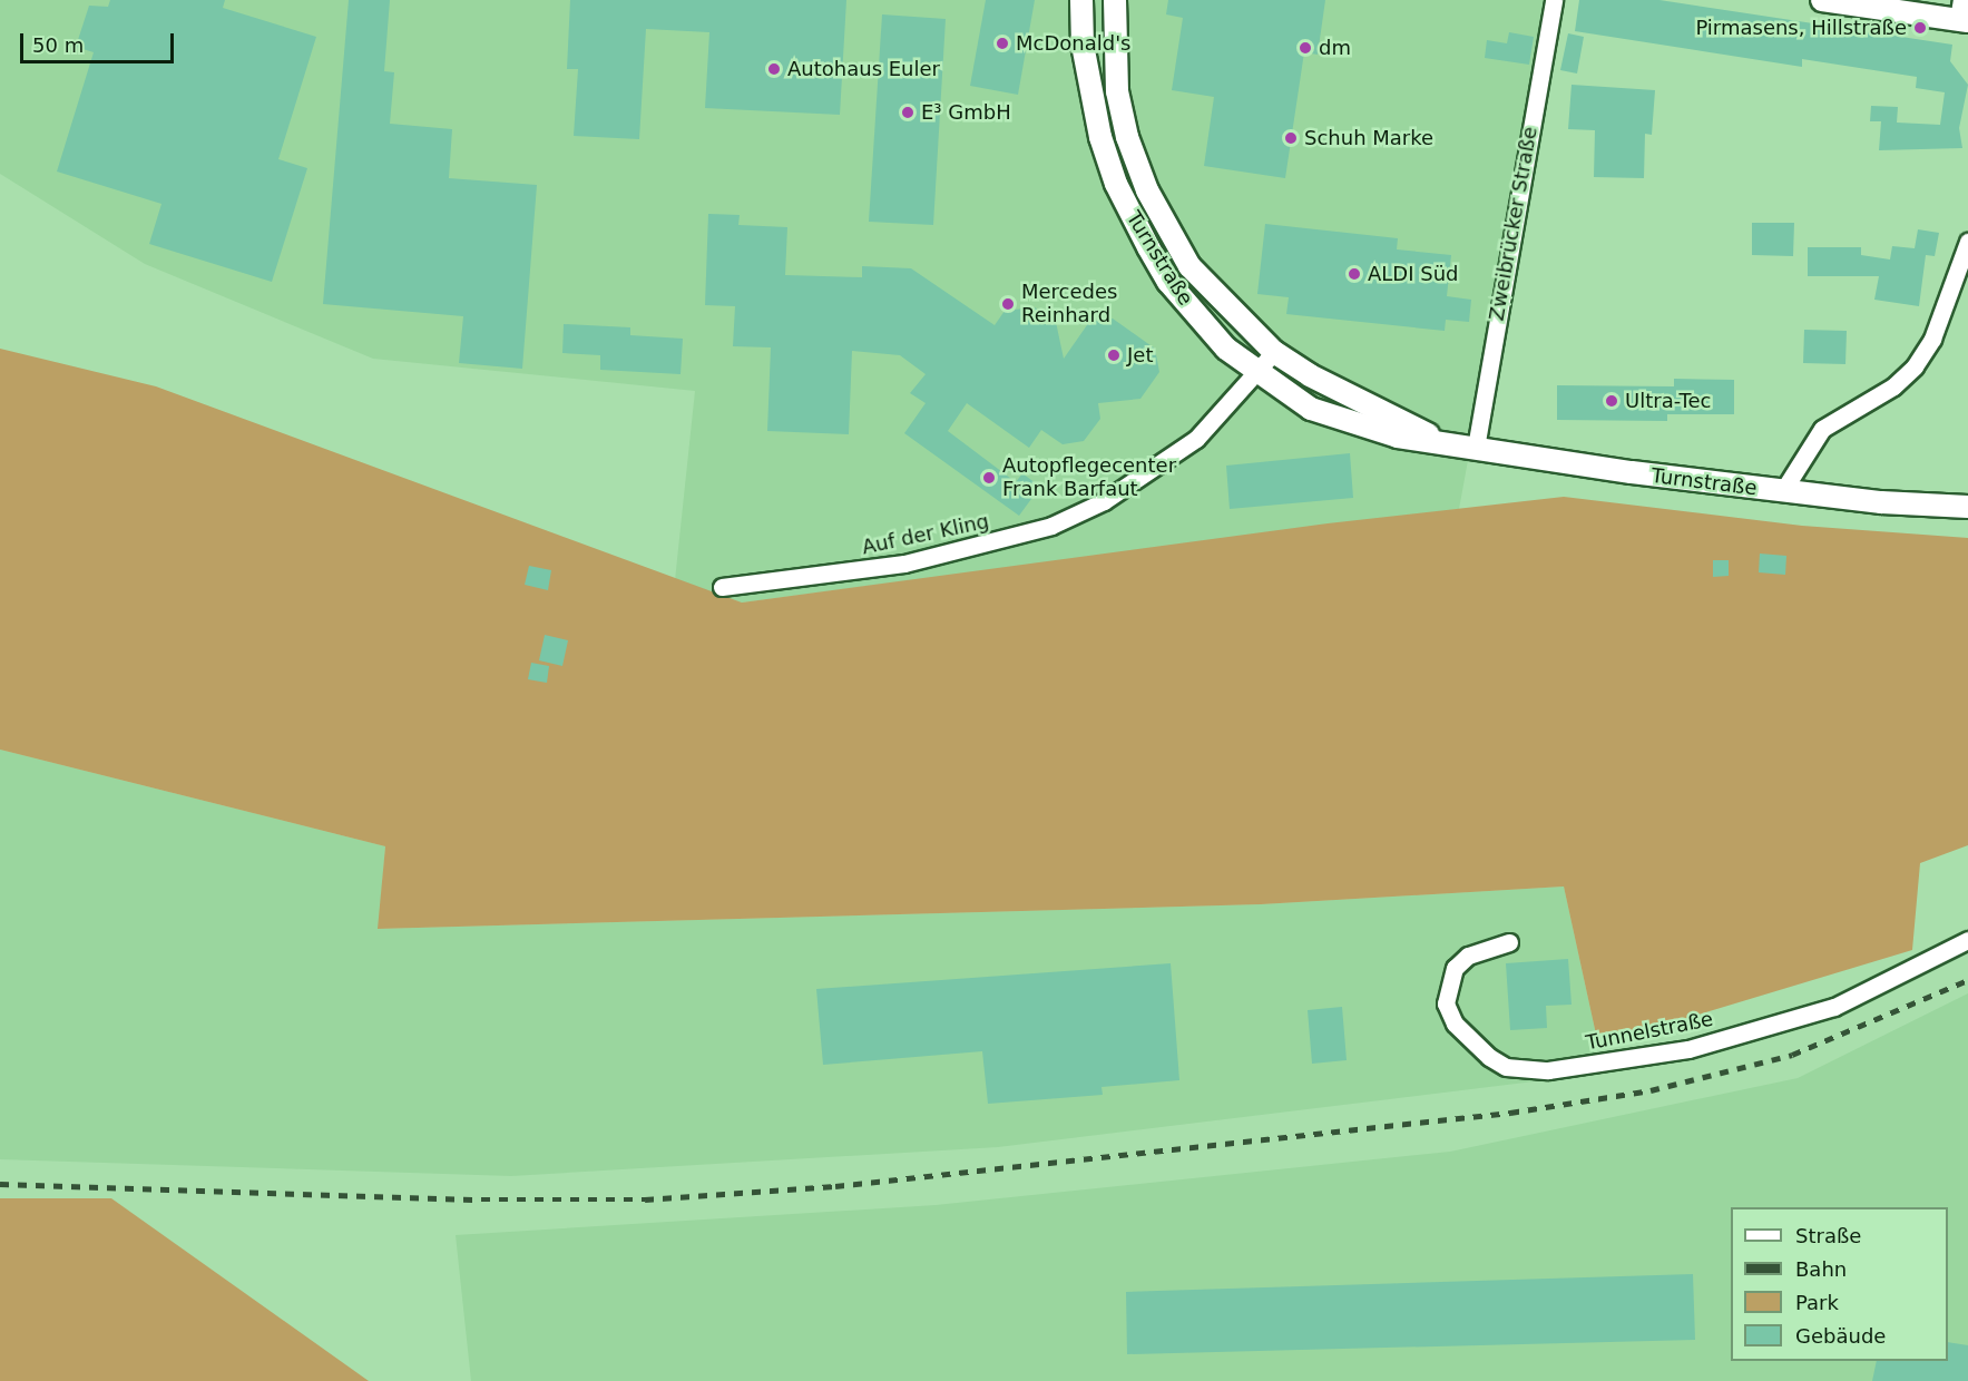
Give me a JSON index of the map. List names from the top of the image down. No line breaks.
{"streets":{"street":["Zweibrücker Straße","Turnstraße","Auf der Kling","Tunnelstraße"]},"crossings":[["Zweibrücker Straße","Turnstraße"],["Turnstraße","Auf der Kling"]],"places":["Pirmasens, Hillstraße","McDonald's","dm","Autohaus Euler","E³ GmbH","Schuh Marke","ALDI Süd","Mercedes Reinhard","Jet","Ultra-Tec","Autopflegecenter Frank Barfaut"],"legend":["Straße","Bahn","Park","Gebäude"],"scale_bar":"50 m"}
